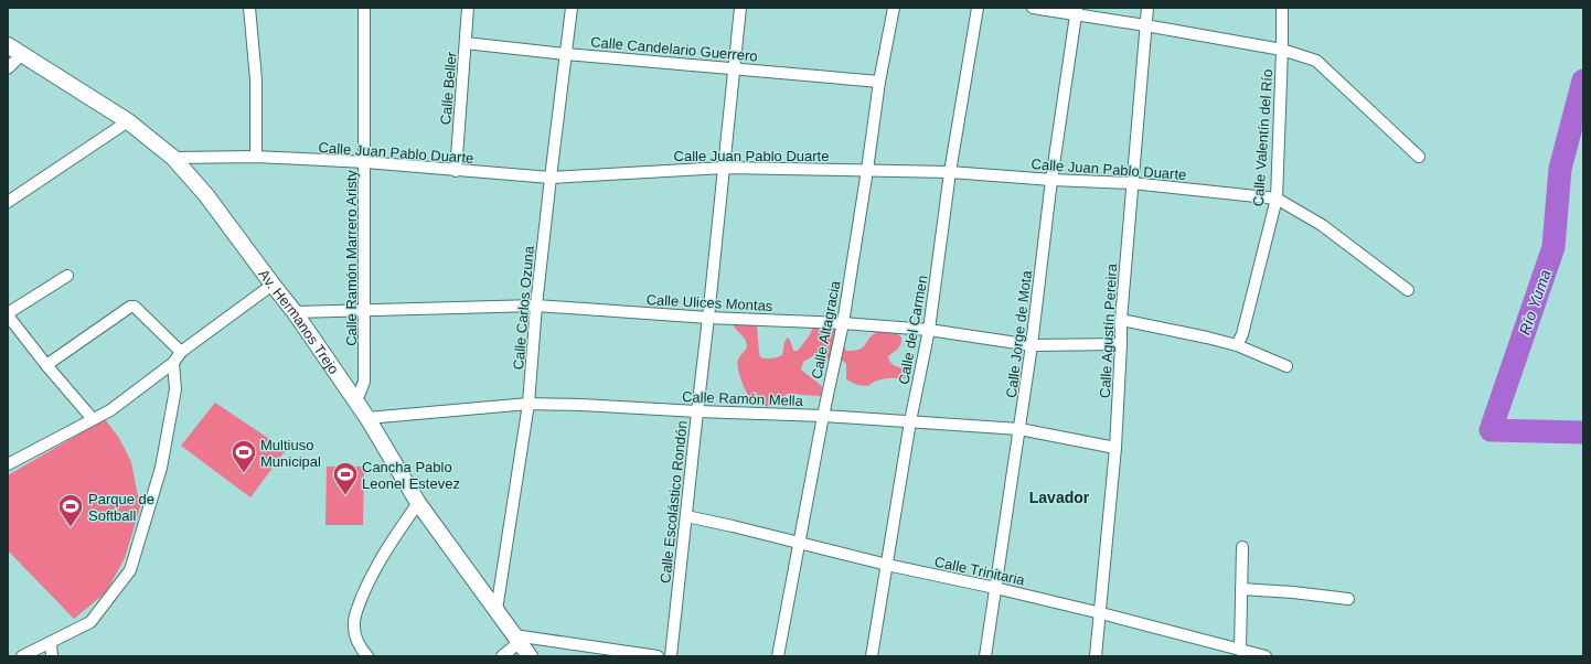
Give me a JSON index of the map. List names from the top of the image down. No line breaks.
{"streets":{"main road":["Av. Hermanos Trejo"],"street":["Calle Candelario Guerrero","Calle Beller","Calle Valentín del Río","Calle Juan Pablo Duarte","Calle Ramón Marrero Aristy","Calle Ulices Montas","Calle Carlos Ozuna","Calle Altagracia","Calle del Carmen","Calle Agustín Pereira","Calle Jorge de Mota","Calle Ramón Mella","Calle Escolástico Rondón","Calle Trinitaria"]},"crossings":[["Calle Candelario Guerrero","Calle Beller"],["Calle Candelario Guerrero","Calle Carlos Ozuna"],["Calle Candelario Guerrero","Calle Altagracia"],["Calle Candelario Guerrero","Calle Escolástico Rondón"],["Calle Beller","Calle Juan Pablo Duarte"],["Calle Valentín del Río","Calle Juan Pablo Duarte"],["Calle Juan Pablo Duarte","Calle Ramón Marrero Aristy"],["Calle Juan Pablo Duarte","Calle Carlos Ozuna"],["Calle Juan Pablo Duarte","Av. Hermanos Trejo"],["Calle Juan Pablo Duarte","Calle Altagracia"],["Calle Juan Pablo Duarte","Calle del Carmen"],["Calle Juan Pablo Duarte","Calle Agustín Pereira"],["Calle Juan Pablo Duarte","Calle Jorge de Mota"],["Calle Juan Pablo Duarte","Calle Escolástico Rondón"],["Calle Ramón Marrero Aristy","Calle Ulices Montas"],["Calle Ramón Marrero Aristy","Av. Hermanos Trejo"],["Calle Ulices Montas","Calle Carlos Ozuna"],["Calle Ulices Montas","Av. Hermanos Trejo"],["Calle Ulices Montas","Calle Altagracia"],["Calle Ulices Montas","Calle del Carmen"],["Calle Ulices Montas","Calle Agustín Pereira"],["Calle Ulices Montas","Calle Jorge de Mota"],["Calle Ulices Montas","Calle Escolástico Rondón"],["Calle Carlos Ozuna","Av. Hermanos Trejo"],["Calle Carlos Ozuna","Calle Ramón Mella"],["Av. Hermanos Trejo","Calle Ramón Mella"],["Calle Altagracia","Calle Ramón Mella"],["Calle Altagracia","Calle Trinitaria"],["Calle del Carmen","Calle Ramón Mella"],["Calle del Carmen","Calle Trinitaria"],["Calle Agustín Pereira","Calle Ramón Mella"],["Calle Agustín Pereira","Calle Trinitaria"],["Calle Jorge de Mota","Calle Ramón Mella"],["Calle Jorge de Mota","Calle Trinitaria"],["Calle Ramón Mella","Calle Escolástico Rondón"],["Calle Escolástico Rondón","Calle Trinitaria"]],"districts":["Lavador"],"water":["Río Yuma"],"places":{"sports":["Multiuso Municipal","Cancha Pablo Leonel Estevez","Parque de Softball"]}}
